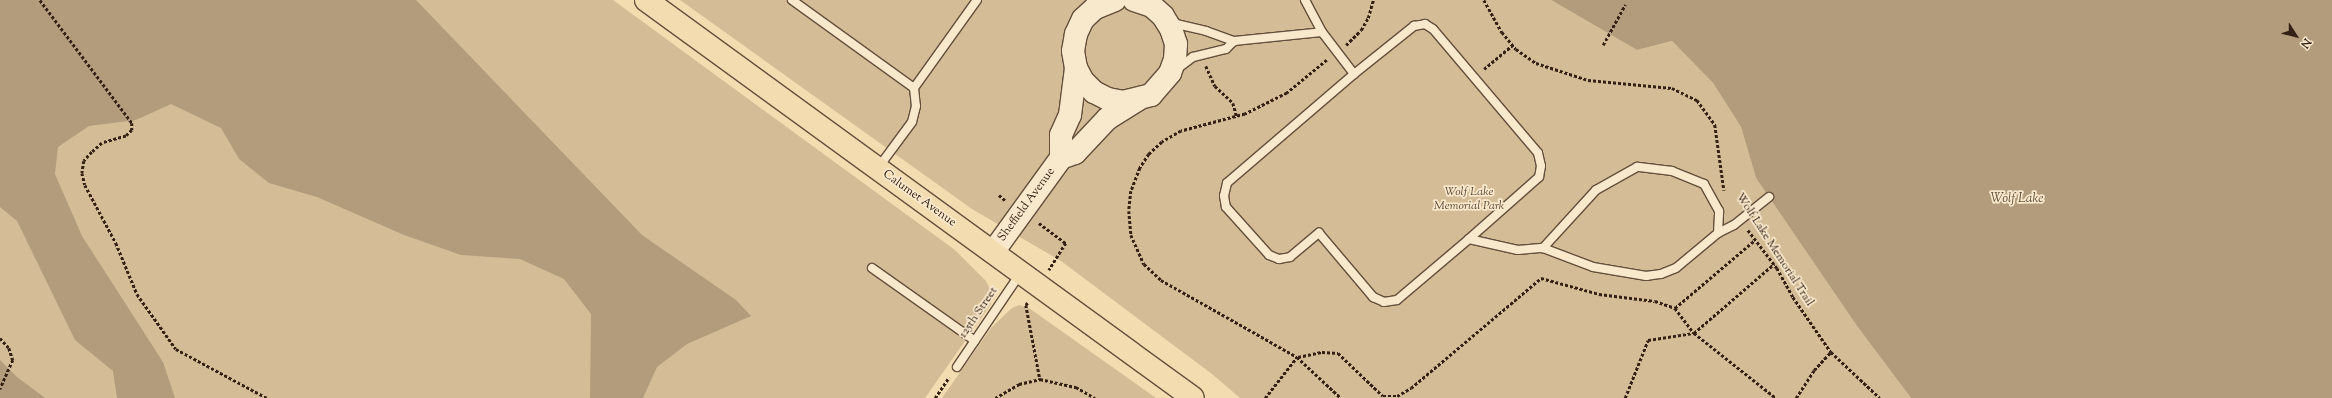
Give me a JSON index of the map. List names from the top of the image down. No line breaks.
{"streets":{"main road":["Calumet Avenue","Sheffield Avenue"],"lane":["125th Street"],"path":["Wolf Lake Memorial Trail"]},"crossings":[["Calumet Avenue","Sheffield Avenue"],["Calumet Avenue","125th Street"]],"water":["Wolf Lake"],"parks":["Wolf Lake Memorial Park"],"north":"bottom right"}
